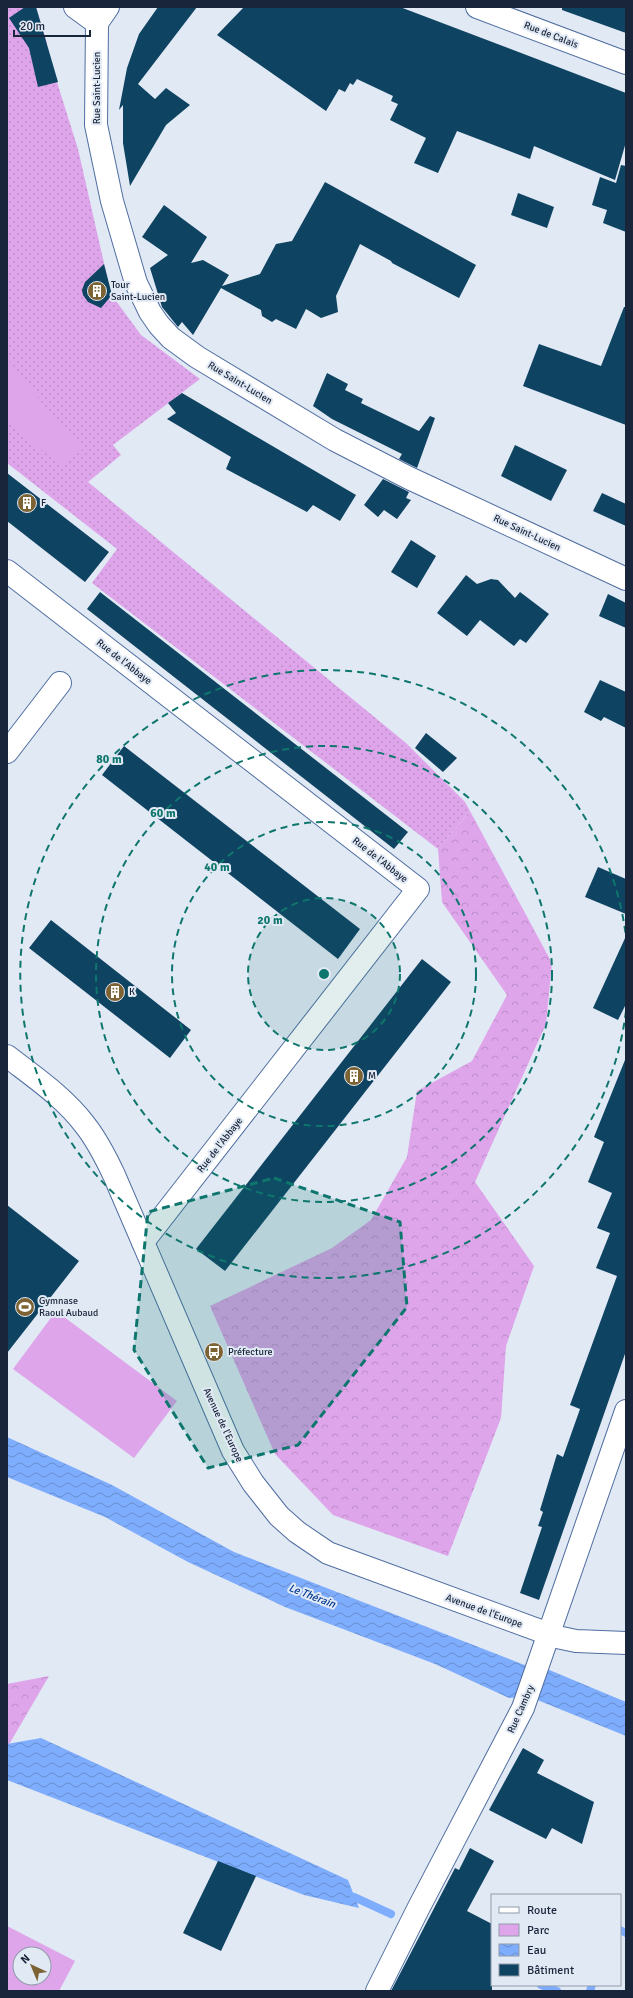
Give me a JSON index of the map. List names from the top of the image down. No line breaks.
{"streets":{"street":["Rue de Calais","Rue Saint-Lucien","Rue de l'Abbaye","Avenue de l'Europe","Rue Cambry"]},"crossings":[["Rue de l'Abbaye","Avenue de l'Europe"],["Avenue de l'Europe","Rue Cambry"]],"water":["Le Thérain"],"places":{"building":["Tour Saint-Lucien","F","K","M"],"sports":["Gymnase Raoul Aubaud"],"bus stop":["Préfecture"]},"legend":["Route","Parc","Eau","Bâtiment"],"scale_bar":"20 m","north":"top left","rings":["80 m","60 m","40 m","20 m"]}
